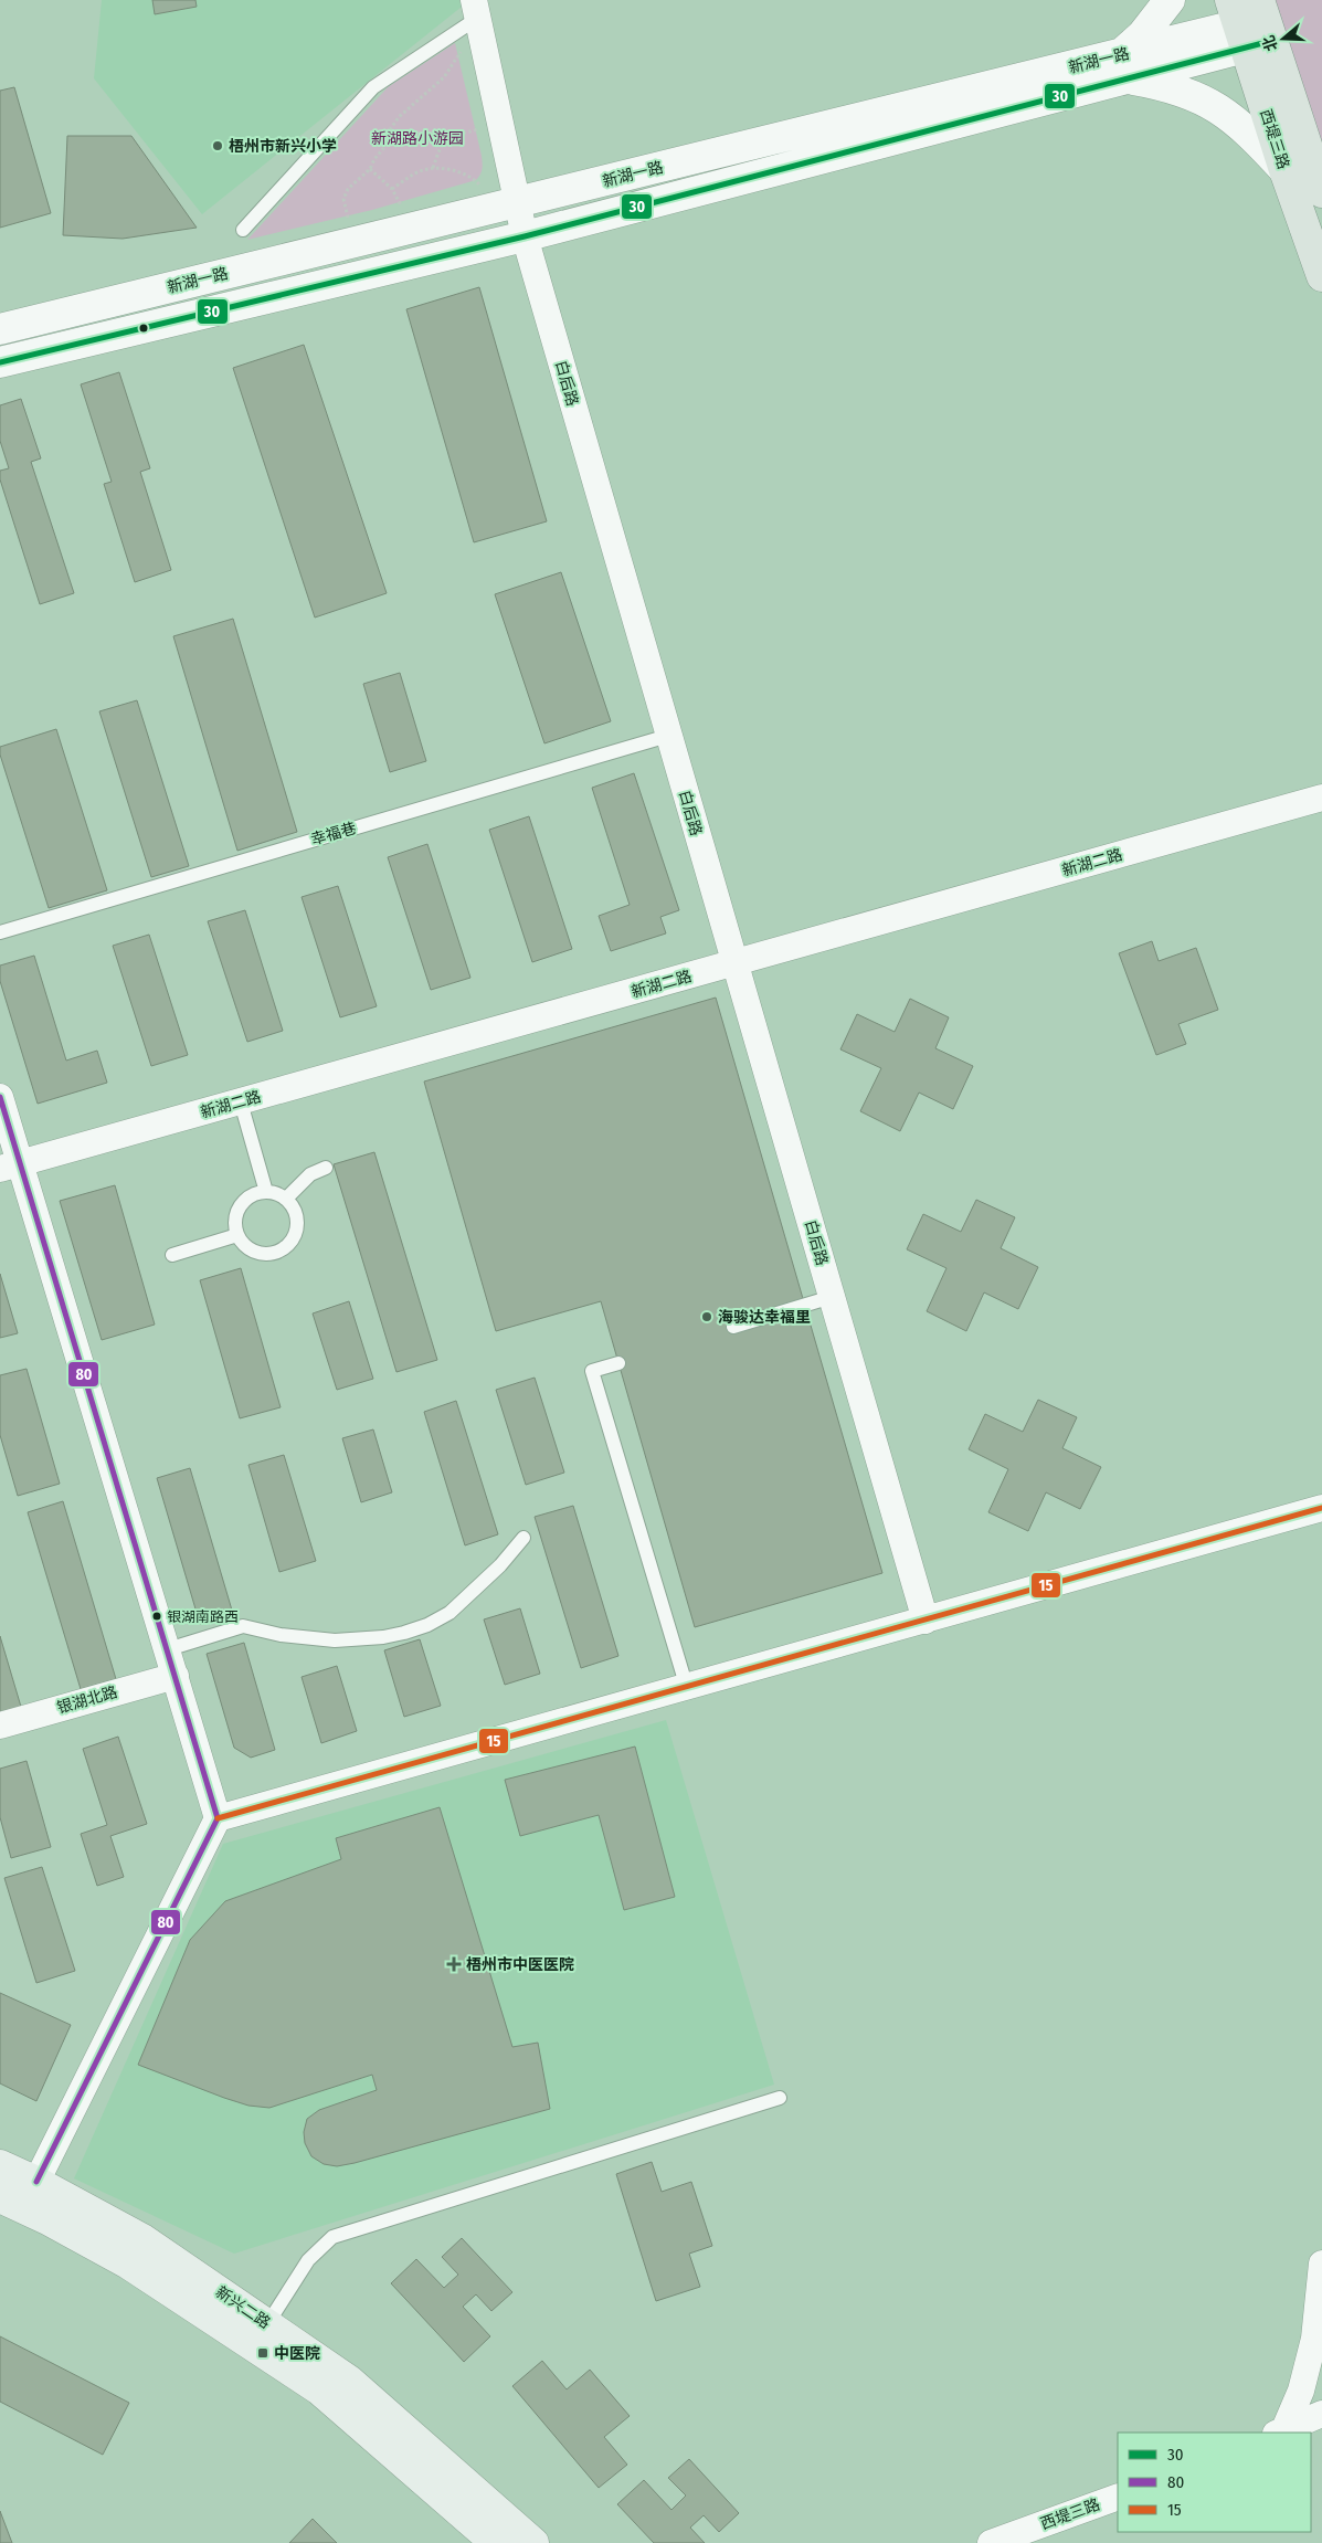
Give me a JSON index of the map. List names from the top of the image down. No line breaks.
{"streets":{"main road":["西堤三路","新兴二路"],"street":["新湖一路","白后路","新湖二路","银湖北路"],"lane":["幸福巷"]},"crossings":[["新湖一路","西堤三路"],["新湖一路","白后路"],["白后路","幸福巷"],["白后路","新湖二路"]],"parks":["新湖路小游园"],"places":{"other":["梧州市新兴小学","海骏达幸福里","银湖南路西"],"health":["梧州市中医医院"],"transit":["中医院"]},"lines":["transit line 30","transit line 80","transit line 15"],"legend":["30","80","15"],"north":"left"}
